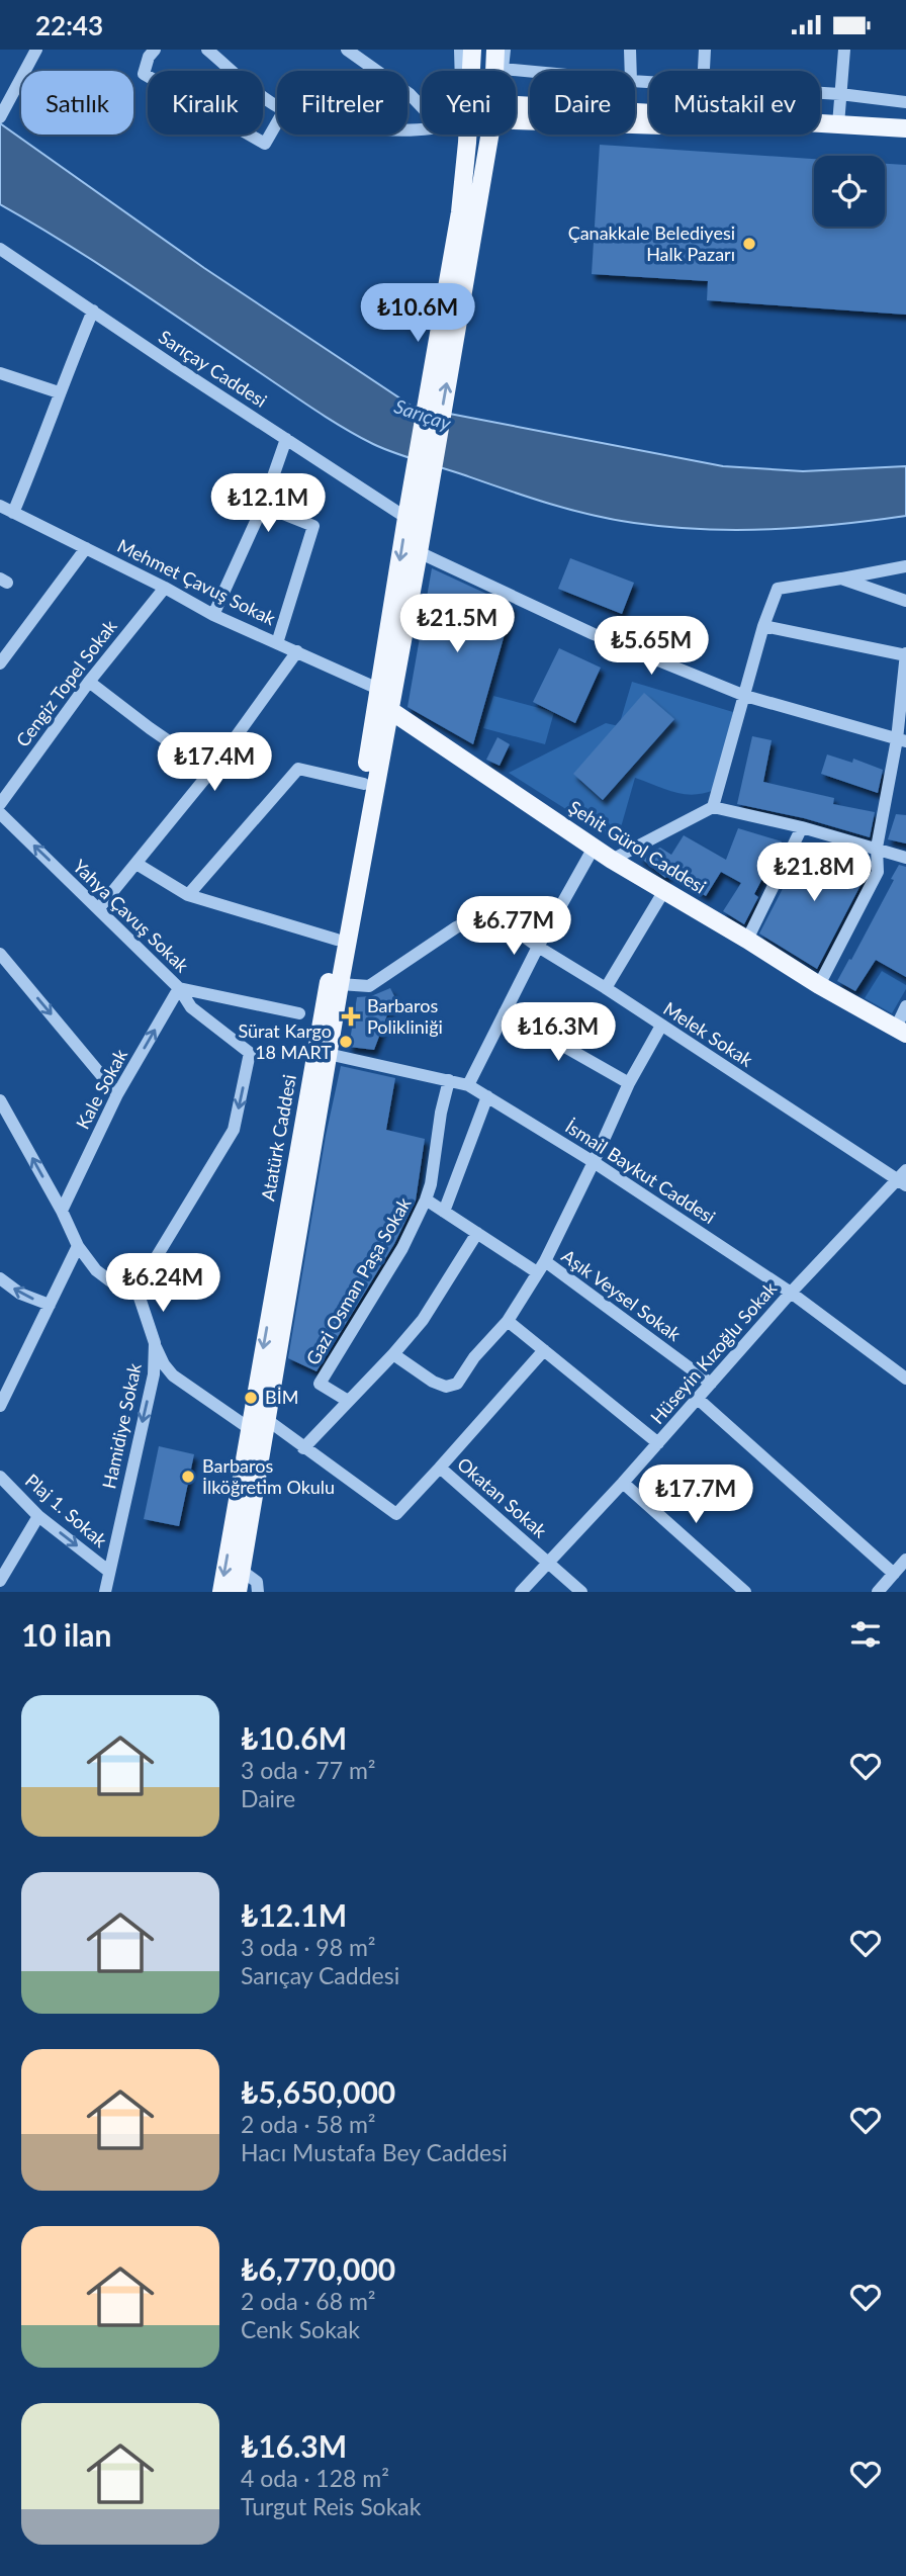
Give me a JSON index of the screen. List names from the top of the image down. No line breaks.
{"streets":{"main road":["Şehit Gürol Caddesi","Atatürk Caddesi"],"street":["Sarıçay Caddesi","Mehmet Çavuş Sokak","Cengiz Topel Sokak","Yahya Çavuş Sokak","Melek Sokak","Kale Sokak","İsmail Baykut Caddesi","Gazi Osman Paşa Sokak","Aşık Veysel Sokak","Hüseyin Kızoğlu Sokak","Hamidiye Sokak","Okatan Sokak","Plaj 1. Sokak"]},"crossings":[["Sarıçay Caddesi","Atatürk Caddesi"],["Mehmet Çavuş Sokak","Cengiz Topel Sokak"],["Mehmet Çavuş Sokak","Atatürk Caddesi"],["Şehit Gürol Caddesi","Atatürk Caddesi"],["Yahya Çavuş Sokak","Kale Sokak"],["Melek Sokak","Atatürk Caddesi"],["Melek Sokak","Hüseyin Kızoğlu Sokak"],["Atatürk Caddesi","İsmail Baykut Caddesi"],["Atatürk Caddesi","Okatan Sokak"],["İsmail Baykut Caddesi","Gazi Osman Paşa Sokak"],["İsmail Baykut Caddesi","Hüseyin Kızoğlu Sokak"],["Gazi Osman Paşa Sokak","Aşık Veysel Sokak"],["Aşık Veysel Sokak","Hüseyin Kızoğlu Sokak"],["Hüseyin Kızoğlu Sokak","Okatan Sokak"],["Hamidiye Sokak","Plaj 1. Sokak"]],"one_way":["Kale Sokak","Hamidiye Sokak","Plaj 1. Sokak"],"water":["Sarıçay"],"places":{"other":["Çanakkale Belediyesi Halk Pazarı","Sürat Kargo 18 MART","BİM","Barbaros İlköğretim Okulu"],"health":["Barbaros Polikliniği"]},"page":{"status":"22:43","chip":["Satılık","Kiralık","Filtreler","Yeni","Daire","Müstakil ev"],"price":["₺10.6M","₺12.1M","₺21.5M","₺5.65M","₺17.4M","₺21.8M","₺6.77M","₺16.3M","₺6.24M","₺17.7M"],"heading":"10 ilan","list":[{"name":"₺10.6M","note":"3 oda · 77 m² · Daire"},{"name":"₺12.1M","note":"3 oda · 98 m² · Sarıçay Caddesi"},{"name":"₺5,650,000","note":"2 oda · 58 m² · Hacı Mustafa Bey Caddesi"},{"name":"₺6,770,000","note":"2 oda · 68 m² · Cenk Sokak"},{"name":"₺16.3M","note":"4 oda · 128 m² · Turgut Reis Sokak"}]}}
